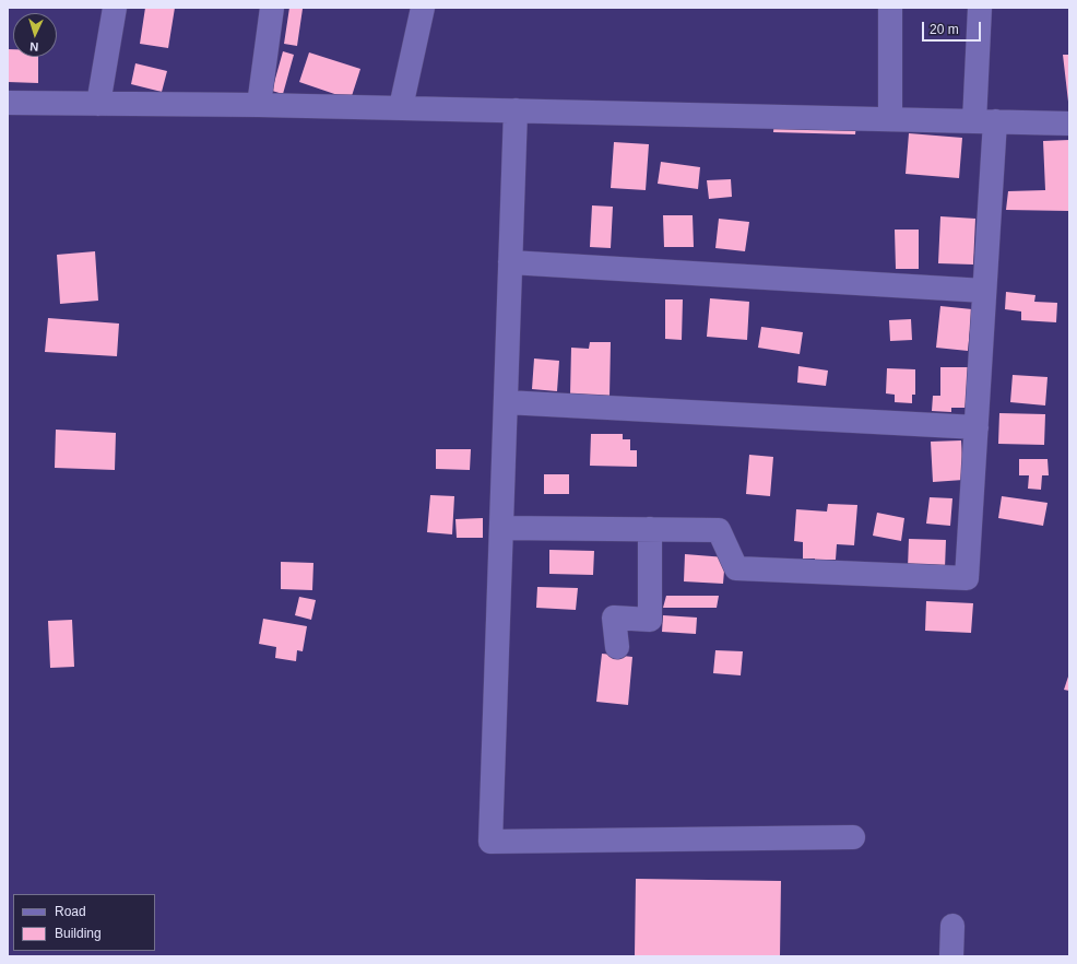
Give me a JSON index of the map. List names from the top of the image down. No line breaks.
{"legend":["Road","Building"],"scale_bar":"20 m","north":"bottom"}
